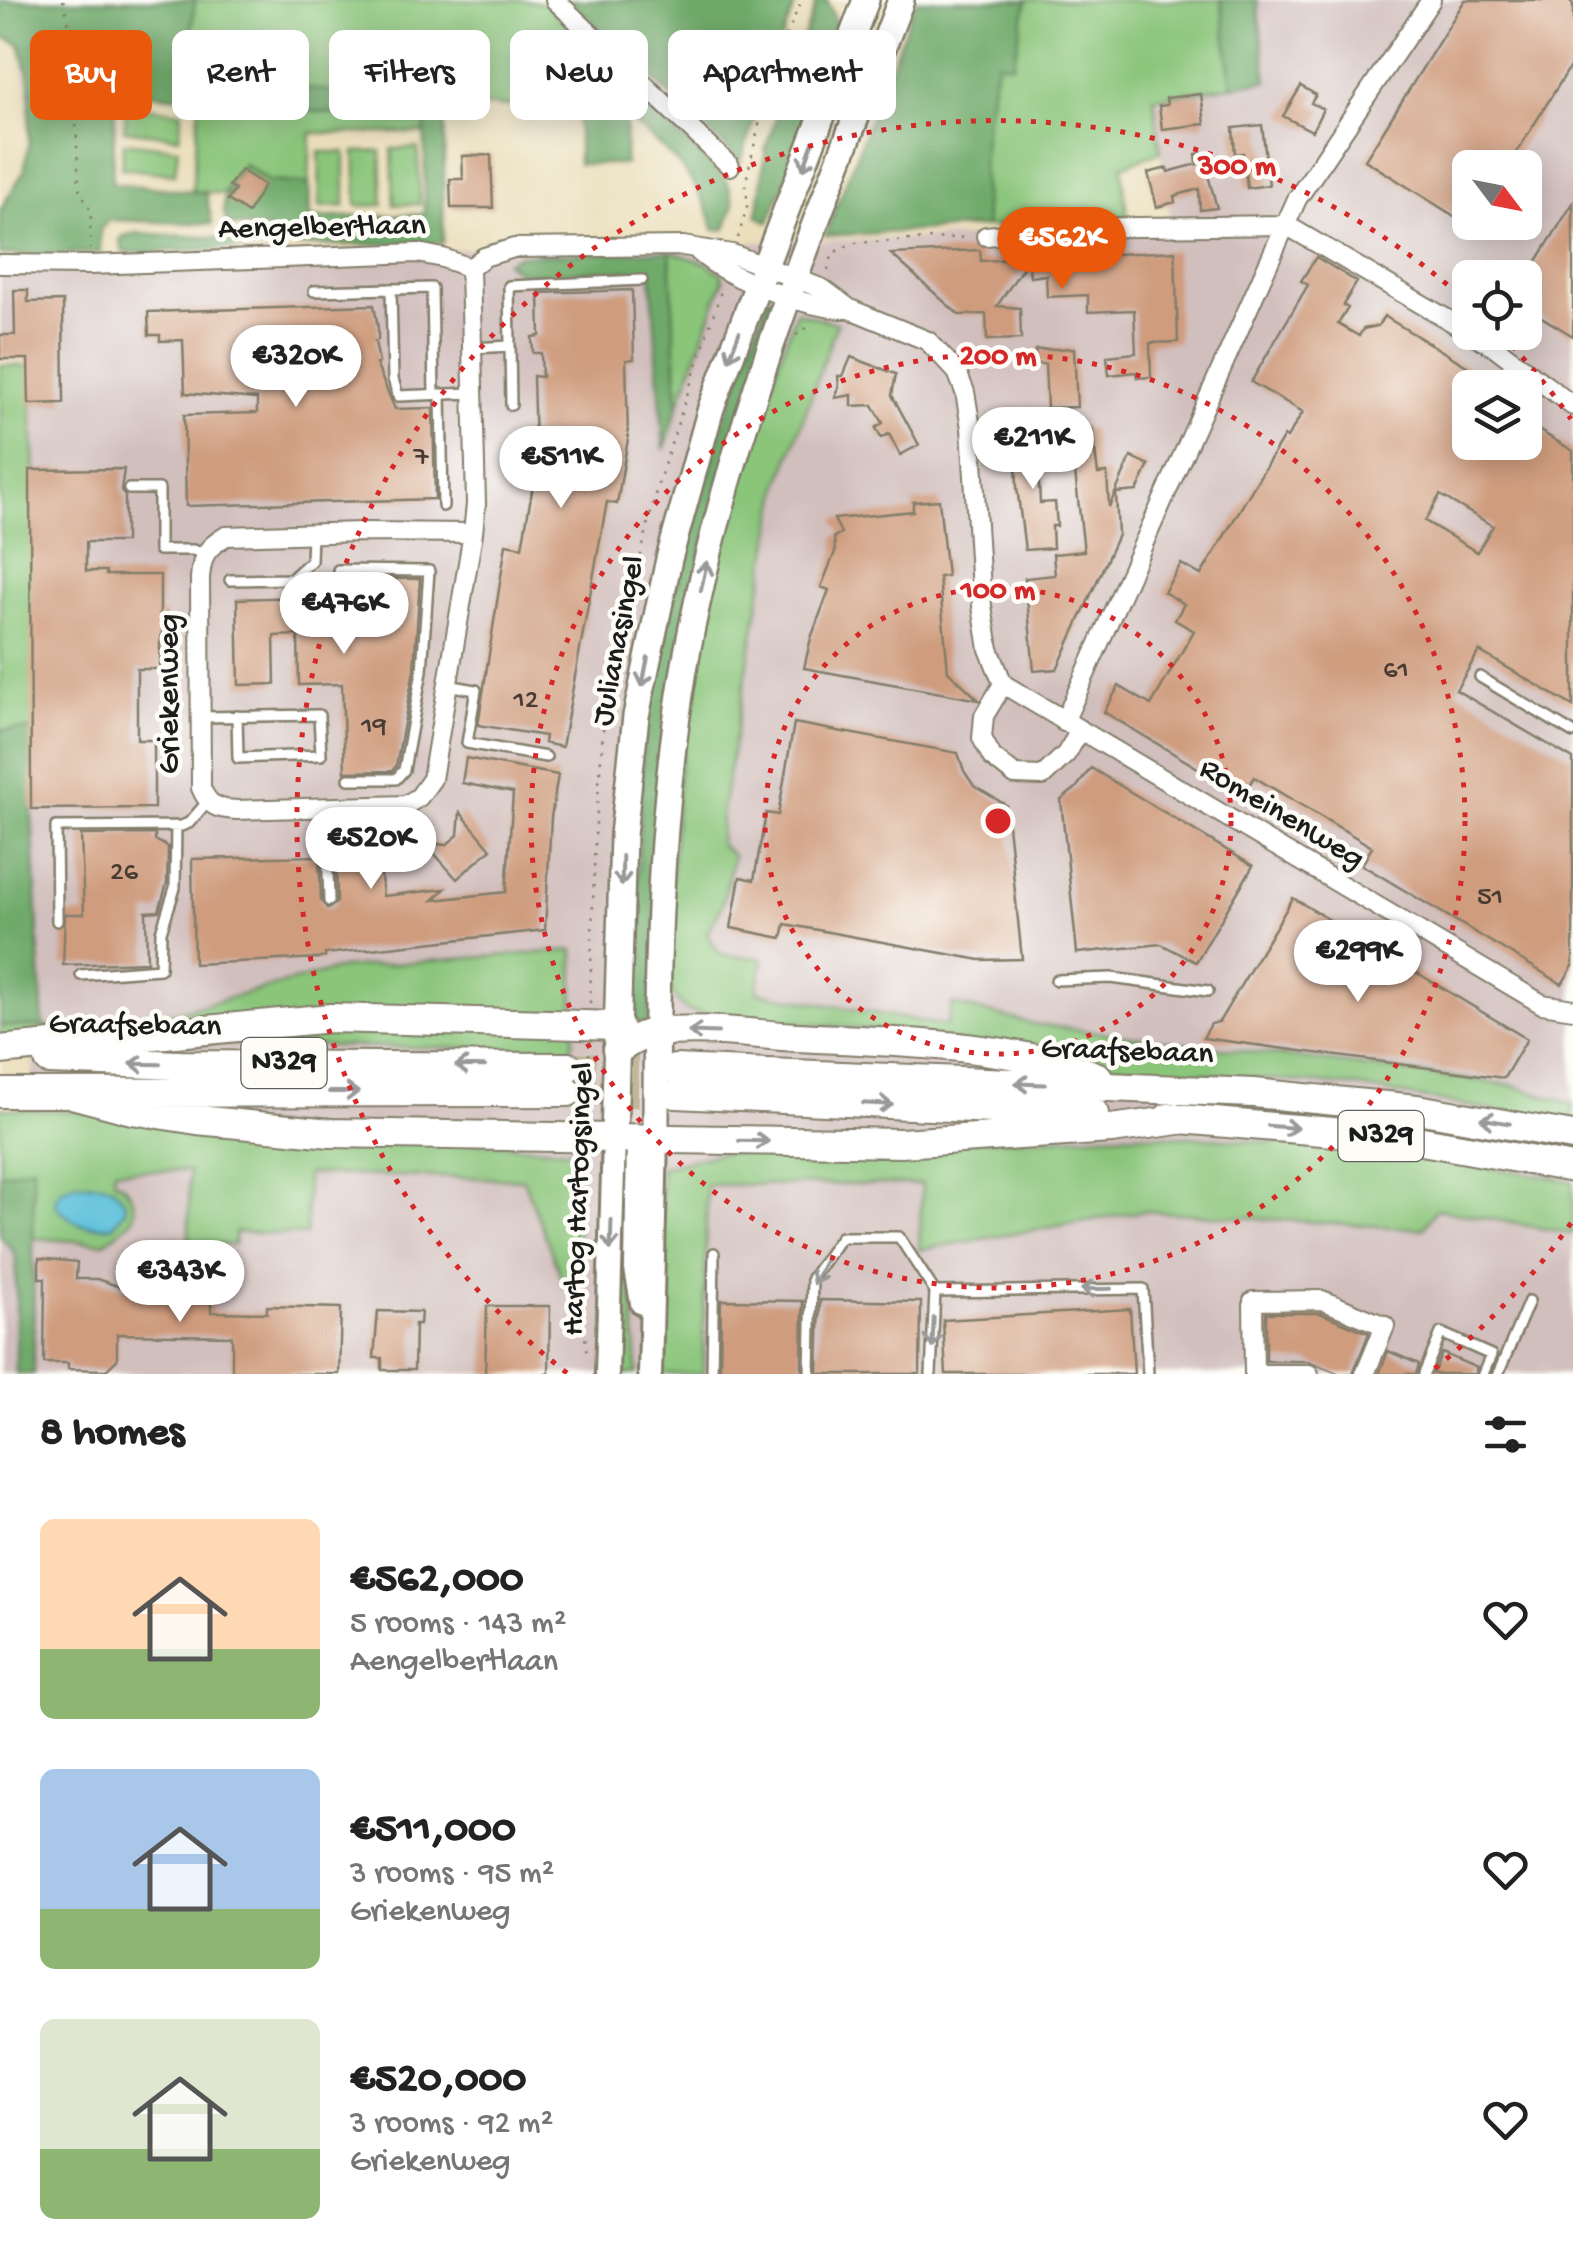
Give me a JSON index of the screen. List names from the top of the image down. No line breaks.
{"streets":{"main road":["Julianasingel","Graafsebaan","N329","Hartog Hartogsingel"],"street":["Aengelbertlaan","Griekenweg","Romeinenweg"]},"crossings":[["Aengelbertlaan","Griekenweg"],["Julianasingel","Graafsebaan"],["Julianasingel","N329"],["Julianasingel","Hartog Hartogsingel"],["Graafsebaan","N329"],["Graafsebaan","Hartog Hartogsingel"],["N329","Hartog Hartogsingel"]],"house_numbers":["7","61","12","19","26","51"],"north":"bottom right","page":{"chip":["Buy","Rent","Filters","New","Apartment"],"price":["€562K","€320K","€211K","€511K","€476K","€520K","€299K","€343K"],"heading":"8 homes","list":[{"name":"€562,000","note":"5 rooms · 143 m² · Aengelbertlaan"},{"name":"€511,000","note":"3 rooms · 95 m² · Griekenweg"},{"name":"€520,000","note":"3 rooms · 92 m² · Griekenweg"}]},"rings":["300 m","200 m","100 m"]}
